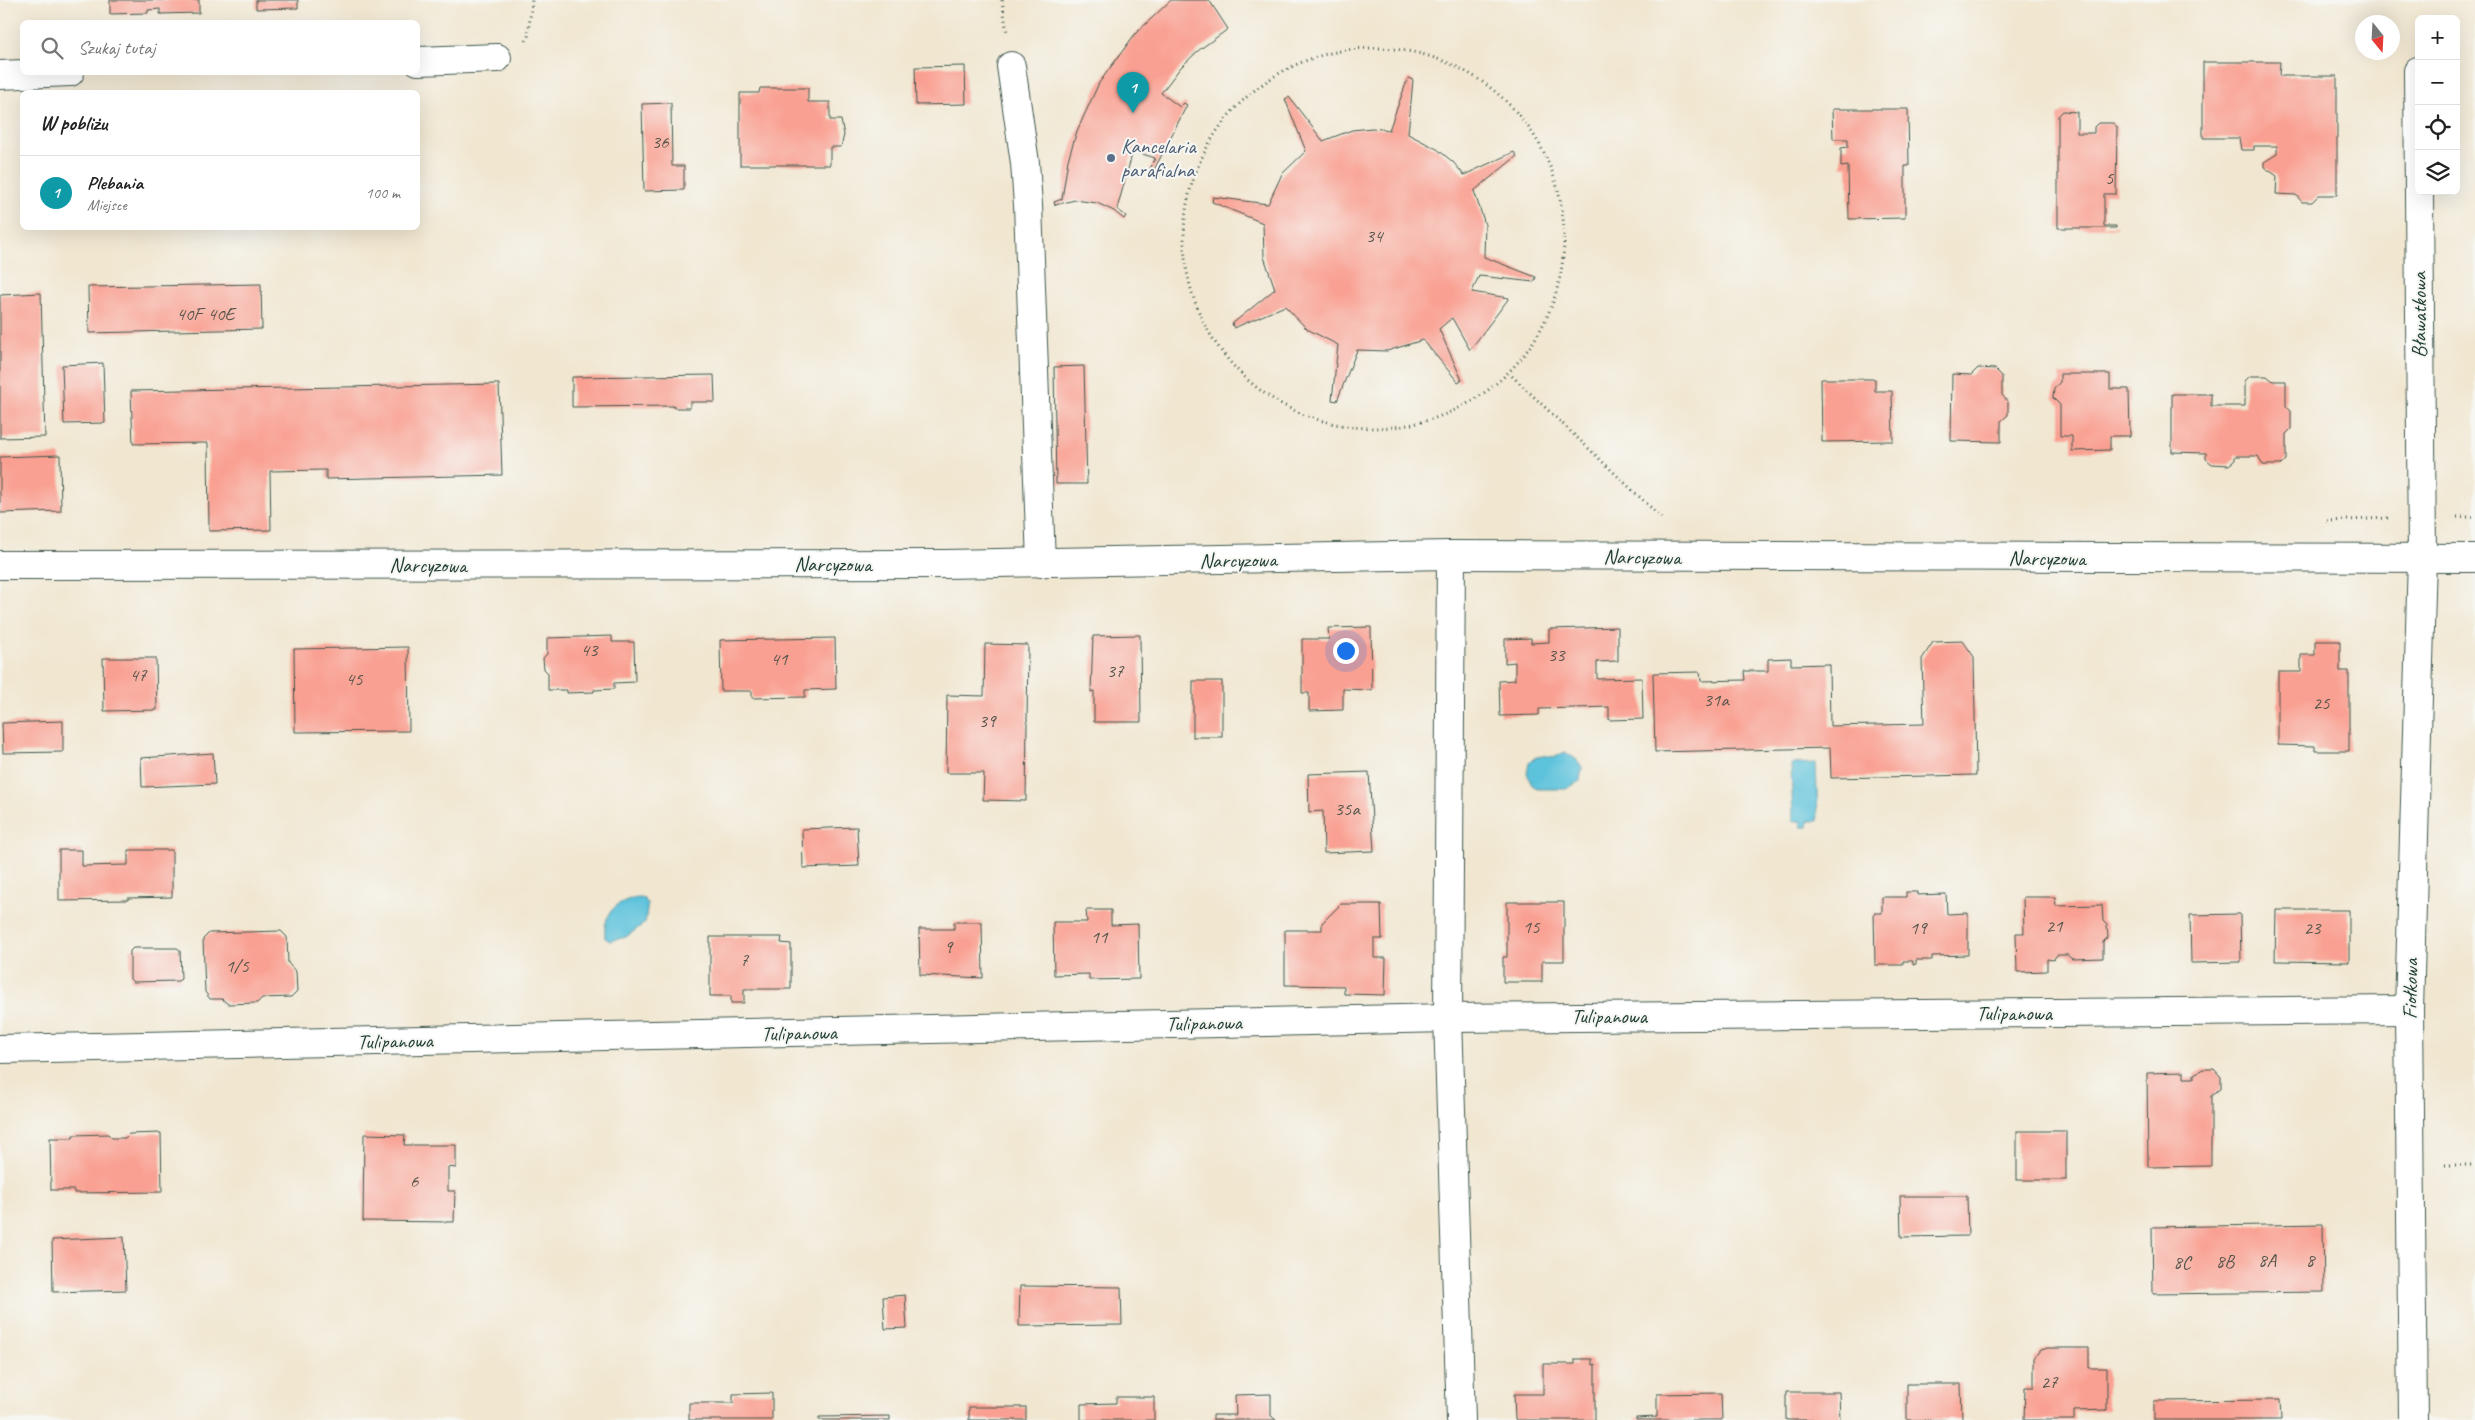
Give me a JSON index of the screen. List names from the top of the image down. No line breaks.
{"streets":{"street":["Bławatkowa","Narcyzowa","Fiołkowa","Tulipanowa"]},"crossings":[["Bławatkowa","Narcyzowa"],["Bławatkowa","Fiołkowa"],["Narcyzowa","Fiołkowa"],["Fiołkowa","Tulipanowa"]],"places":["Kancelaria parafialna"],"house_numbers":["36","5","34","40F","40E","43","33","41","37","47","45","31a","25","39","35a","21","15","19","23","11","9","7","1/5","6","8A","8","8B","8C","27"],"north":"bottom","page":{"map_buttons":["+","−"],"search":"Szukaj tutaj","pins":"1","heading":"W pobliżu","list":[{"mark":"1","name":"Plebania","note":"Miejsce","value":"100 m"}]}}
